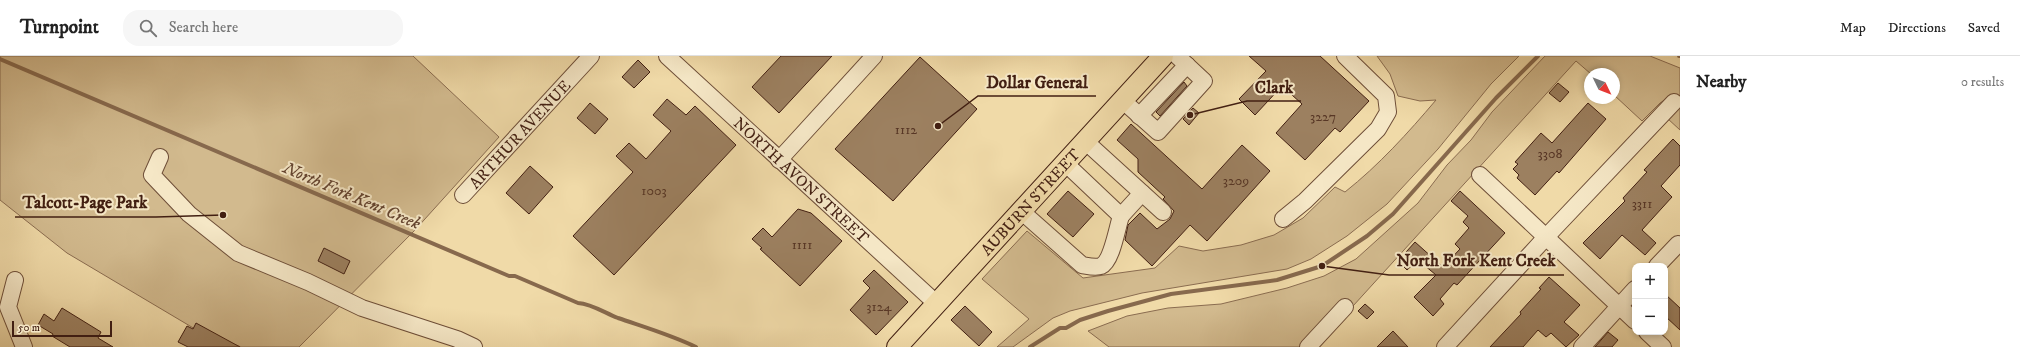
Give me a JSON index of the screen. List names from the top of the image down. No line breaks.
{"streets":{"main road":["AUBURN STREET"],"street":["ARTHUR AVENUE","NORTH AVON STREET"]},"crossings":[["NORTH AVON STREET","AUBURN STREET"]],"water":["North Fork Kent Creek"],"places":["Clark","Dollar General","Talcott-Page Park","North Fork Kent Creek"],"house_numbers":["3227","1112","3308","3209","1003","3311","1111","3124"],"scale_bar":"50 m","north":"bottom right","page":{"header":"Turnpoint","search":"Search here","nav":["Map","Directions","Saved"],"heading":["Nearby","0 results"],"map_buttons":["+","−"],"scale":"50 m"}}
